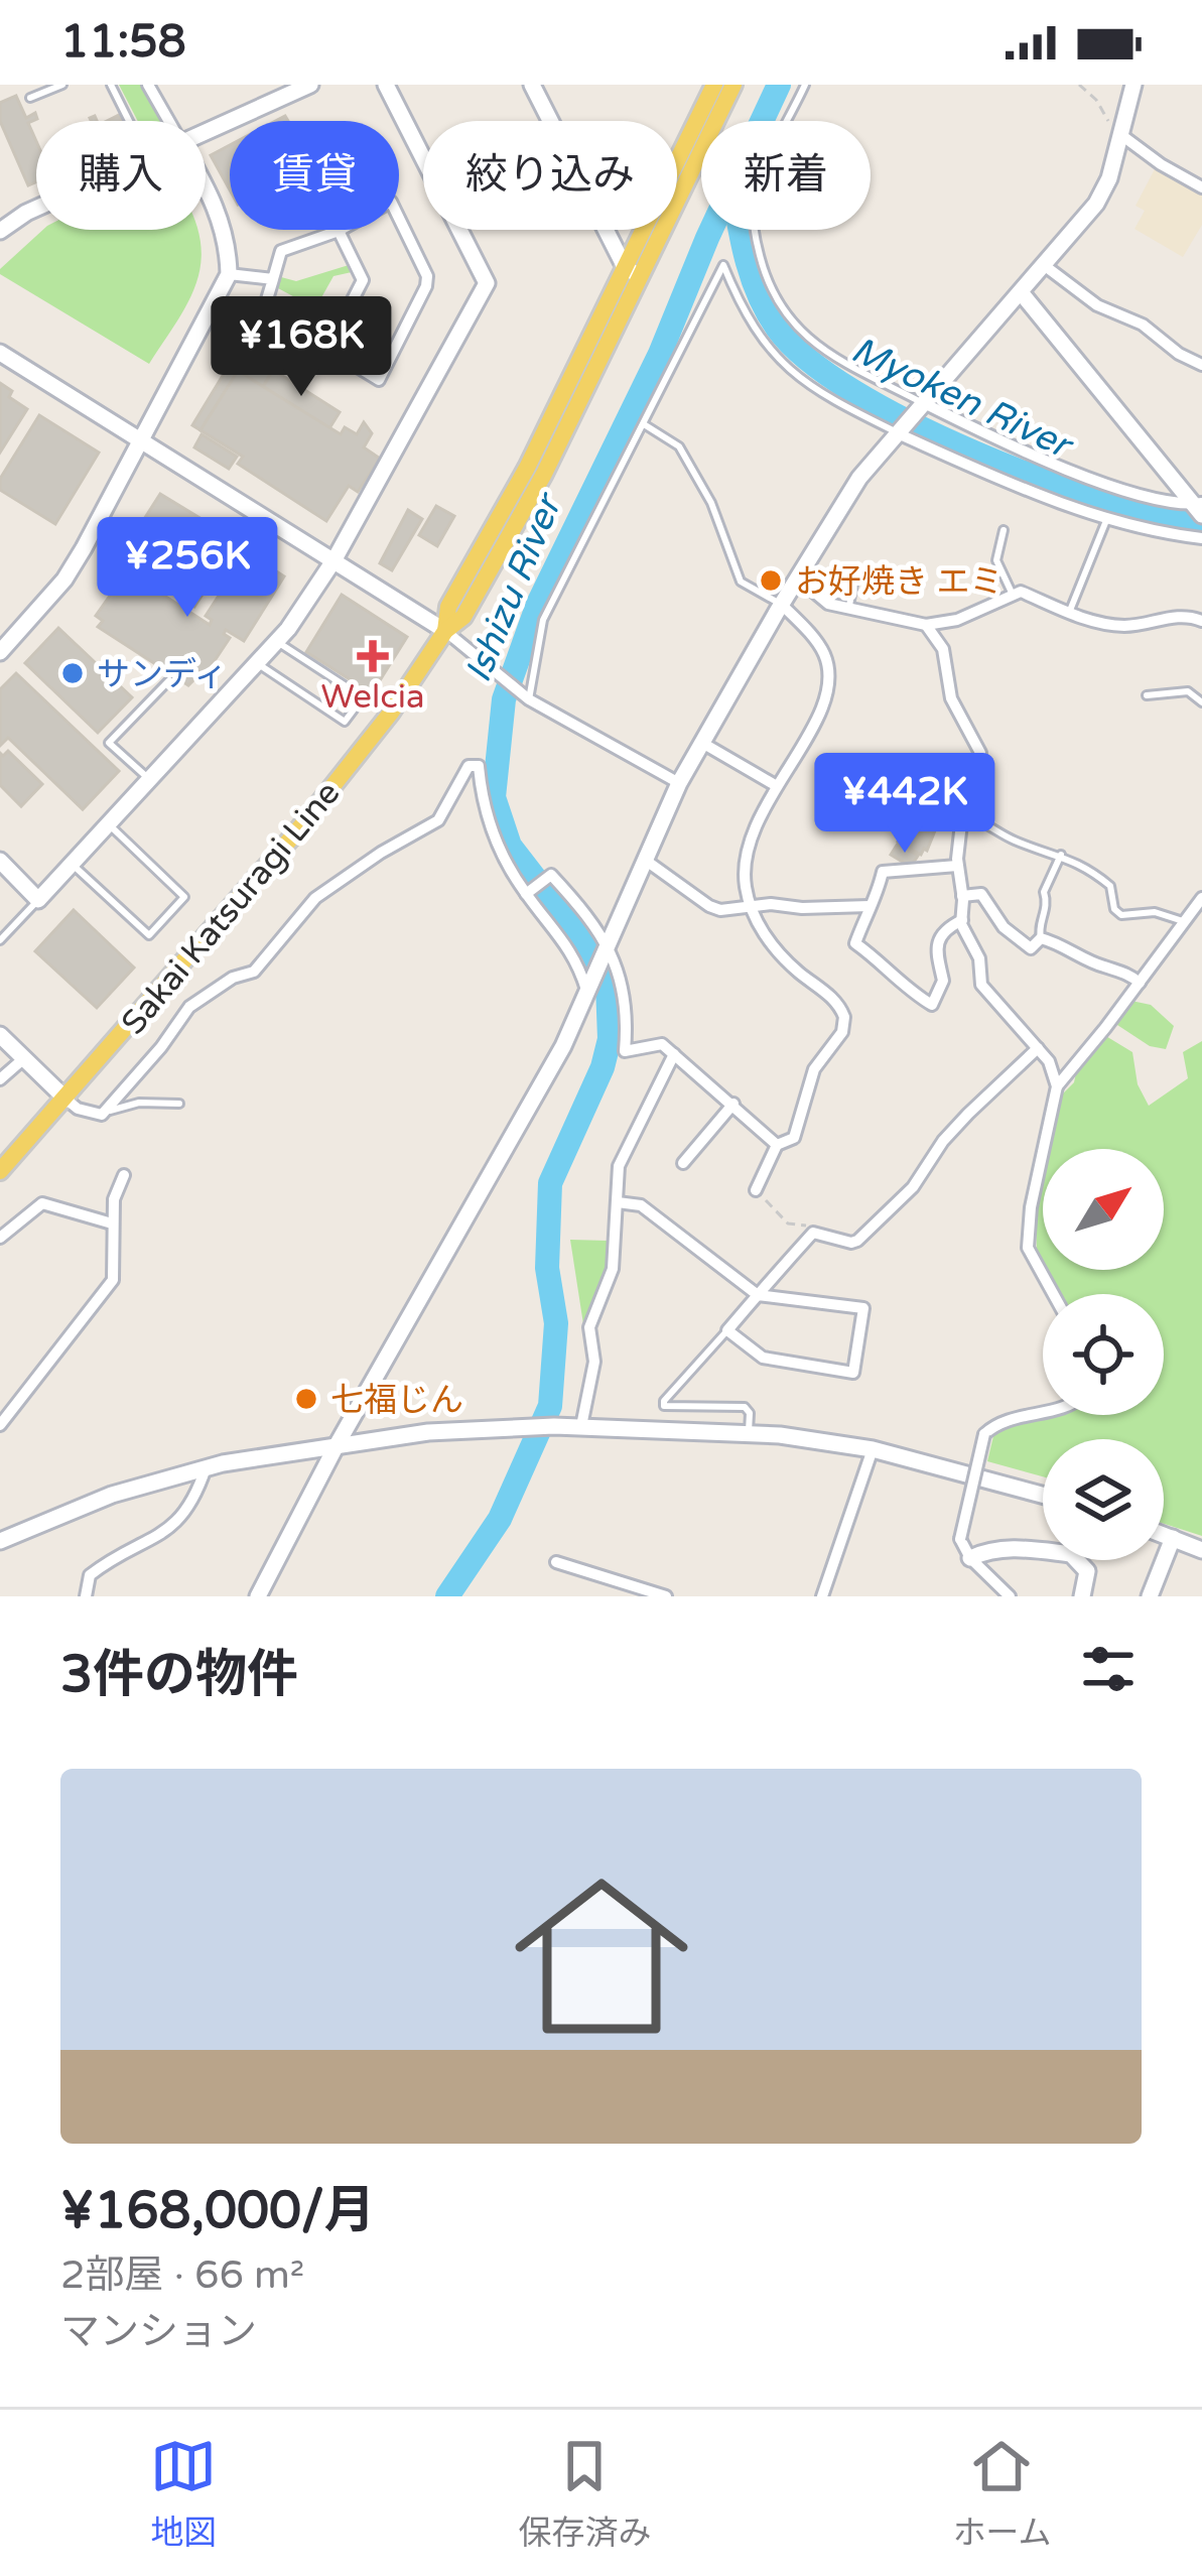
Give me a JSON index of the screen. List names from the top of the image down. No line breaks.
{"streets":{"main road":["Sakai Katsuragi Line"]},"water":["Myoken River","Ishizu River"],"places":{"other":["お好焼き エミ","サンディ","七福じん"],"health":["Welcia"]},"north":"top right","page":{"status":"11:58","chip":["購入","賃貸","絞り込み","新着"],"price":["¥168K","¥256K","¥442K"],"heading":"3件の物件","list":[{"name":"¥168,000/月","note":"2部屋 · 66 m² · マンション"}],"tabs":["地図","保存済み","ホーム"]}}
